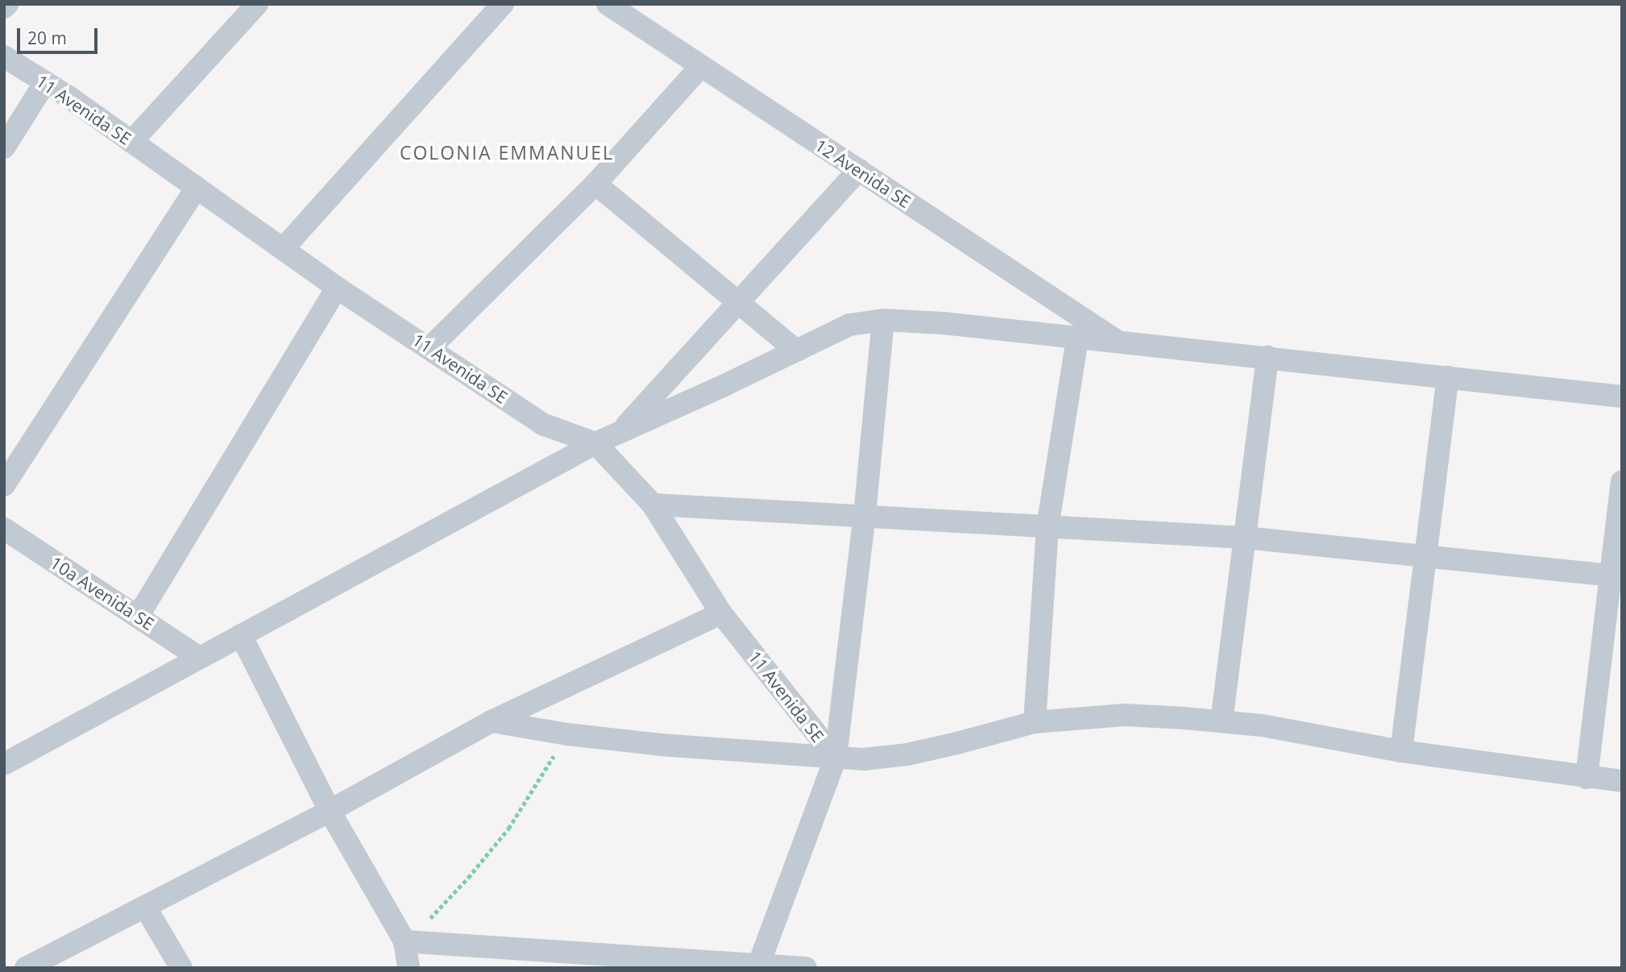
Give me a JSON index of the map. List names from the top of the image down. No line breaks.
{"streets":{"street":["11 Avenida SE","12 Avenida SE","10a Avenida SE"]},"districts":["COLONIA EMMANUEL"],"scale_bar":"20 m"}
